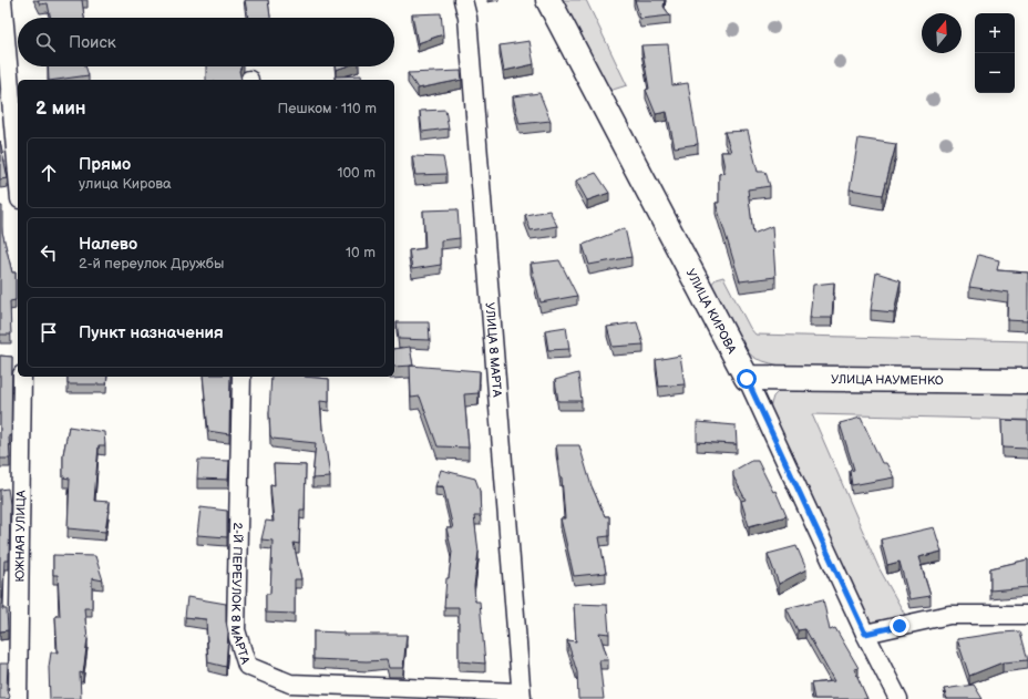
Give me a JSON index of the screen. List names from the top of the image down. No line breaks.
{"streets":{"main road":["УЛИЦА КИРОВА","УЛИЦА НАУМЕНКО"],"street":["УЛИЦА 8 МАРТА","ЮЖНАЯ УЛИЦА","2-Й ПЕРЕУЛОК 8 МАРТА"]},"crossings":[["УЛИЦА КИРОВА","УЛИЦА НАУМЕНКО"],["УЛИЦА 8 МАРТА","2-Й ПЕРЕУЛОК 8 МАРТА"]],"north":"top","page":{"map_buttons":["+","−"],"search":"Поиск","heading":["2 мин","Пешком · 110 m"],"list":[["Прямо","улица Кирова","100 m"],["Налево","2-й переулок Дружбы","10 m"],"Пункт назначения"]}}
